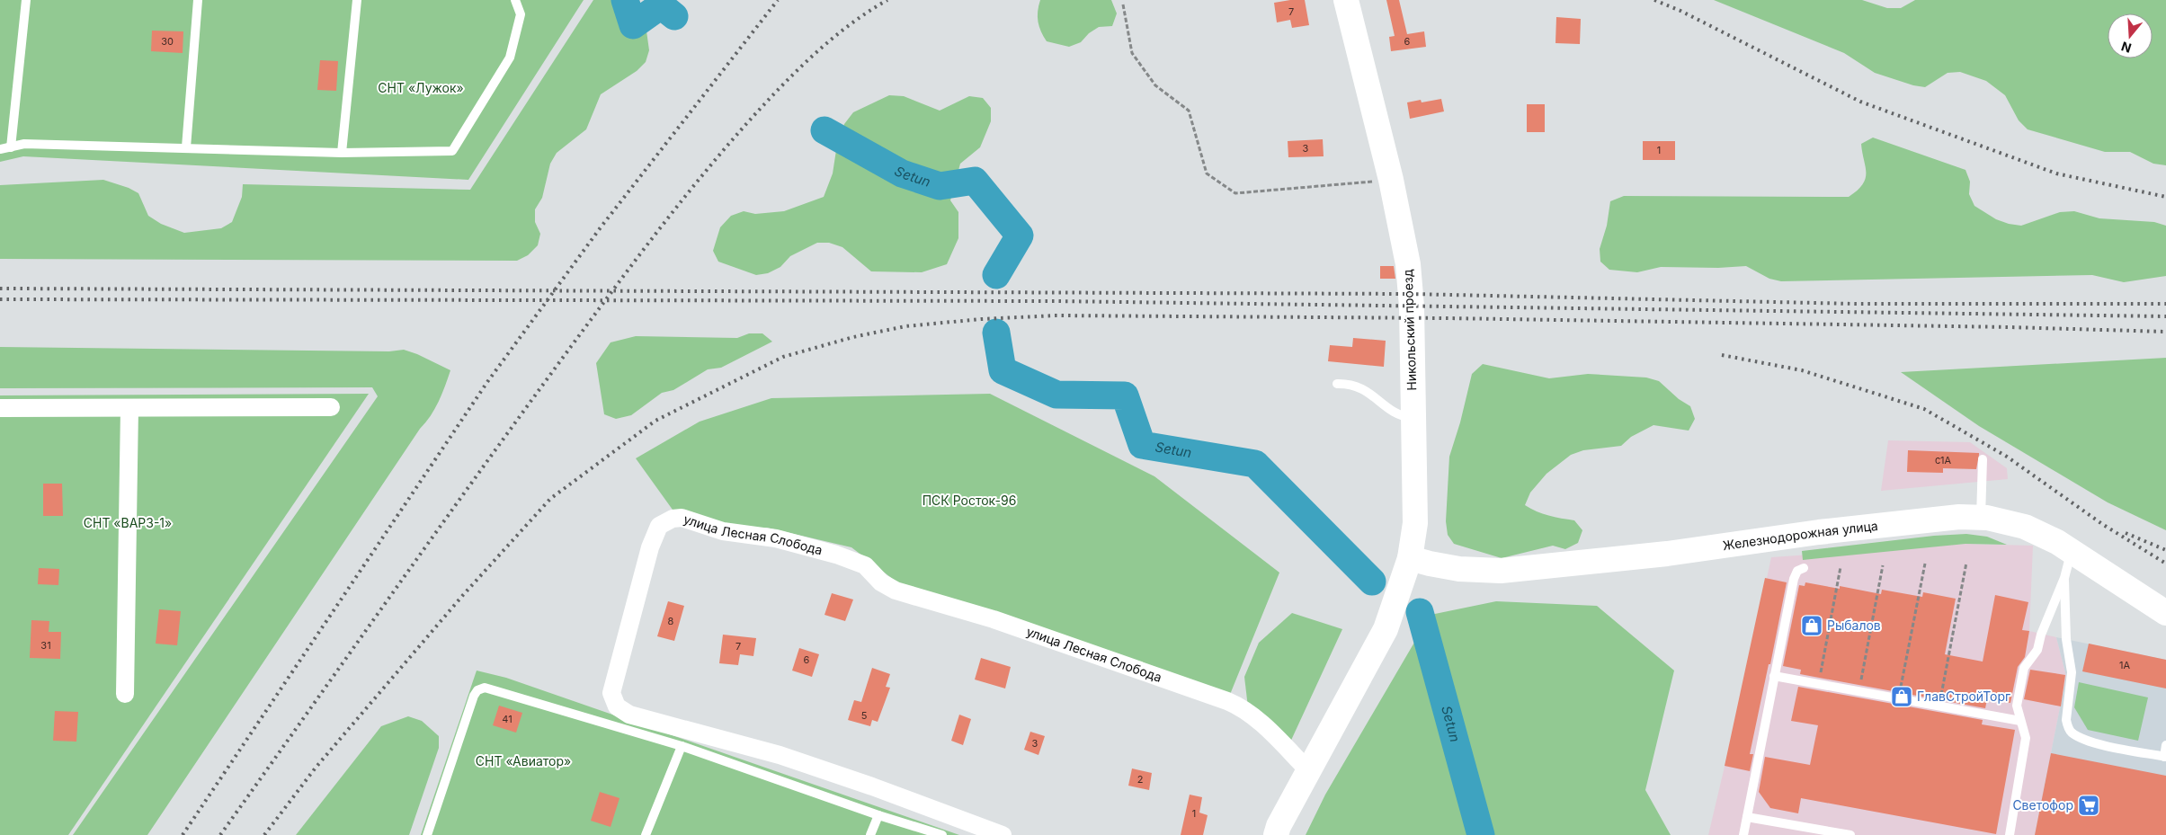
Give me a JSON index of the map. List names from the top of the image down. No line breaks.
{"streets":{"main road":["Никольский проезд","Железнодорожная улица"],"street":["улица Лесная Слобода"]},"crossings":[["Никольский проезд","улица Лесная Слобода"],["Никольский проезд","Железнодорожная улица"]],"water":["Setun"],"parks":["СНТ «Лужок»","ПСК Росток-96","СНТ «ВАРЗ-1»","СНТ «Авиатор»"],"places":{"shop":["Рыбалов","ГлавСтройТорг"],"supermarket":["Светофор"]},"house_numbers":["7","30","6","3","1","с1А","8","31","7","6","1А","5","41","3","2","1"],"north":"bottom"}
